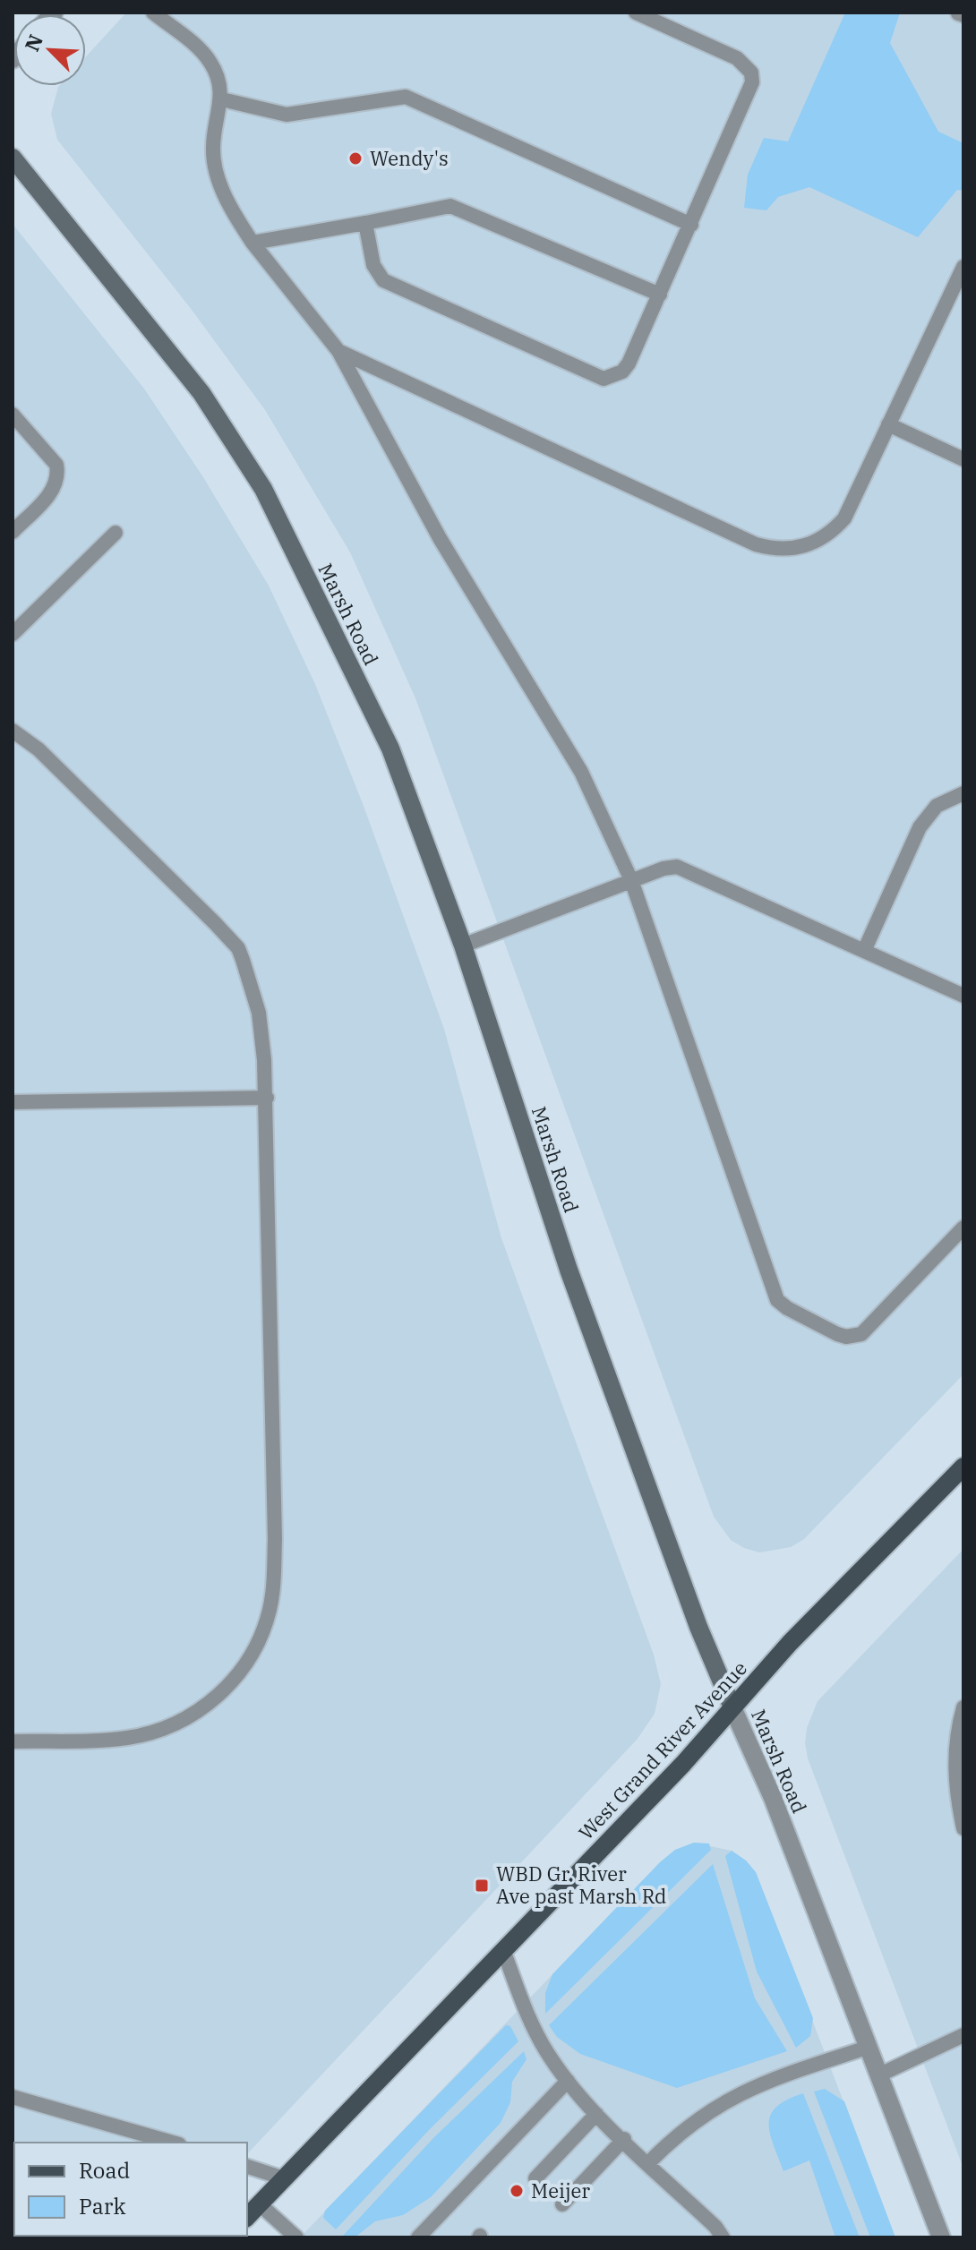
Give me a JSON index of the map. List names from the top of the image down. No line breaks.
{"streets":{"main road":["Marsh Road","West Grand River Avenue"]},"crossings":[["Marsh Road","West Grand River Avenue"]],"places":{"other":["Wendy's","Meijer"],"transit":["WBD Gr. River Ave past Marsh Rd"]},"legend":["Road","Park"],"north":"top left"}
